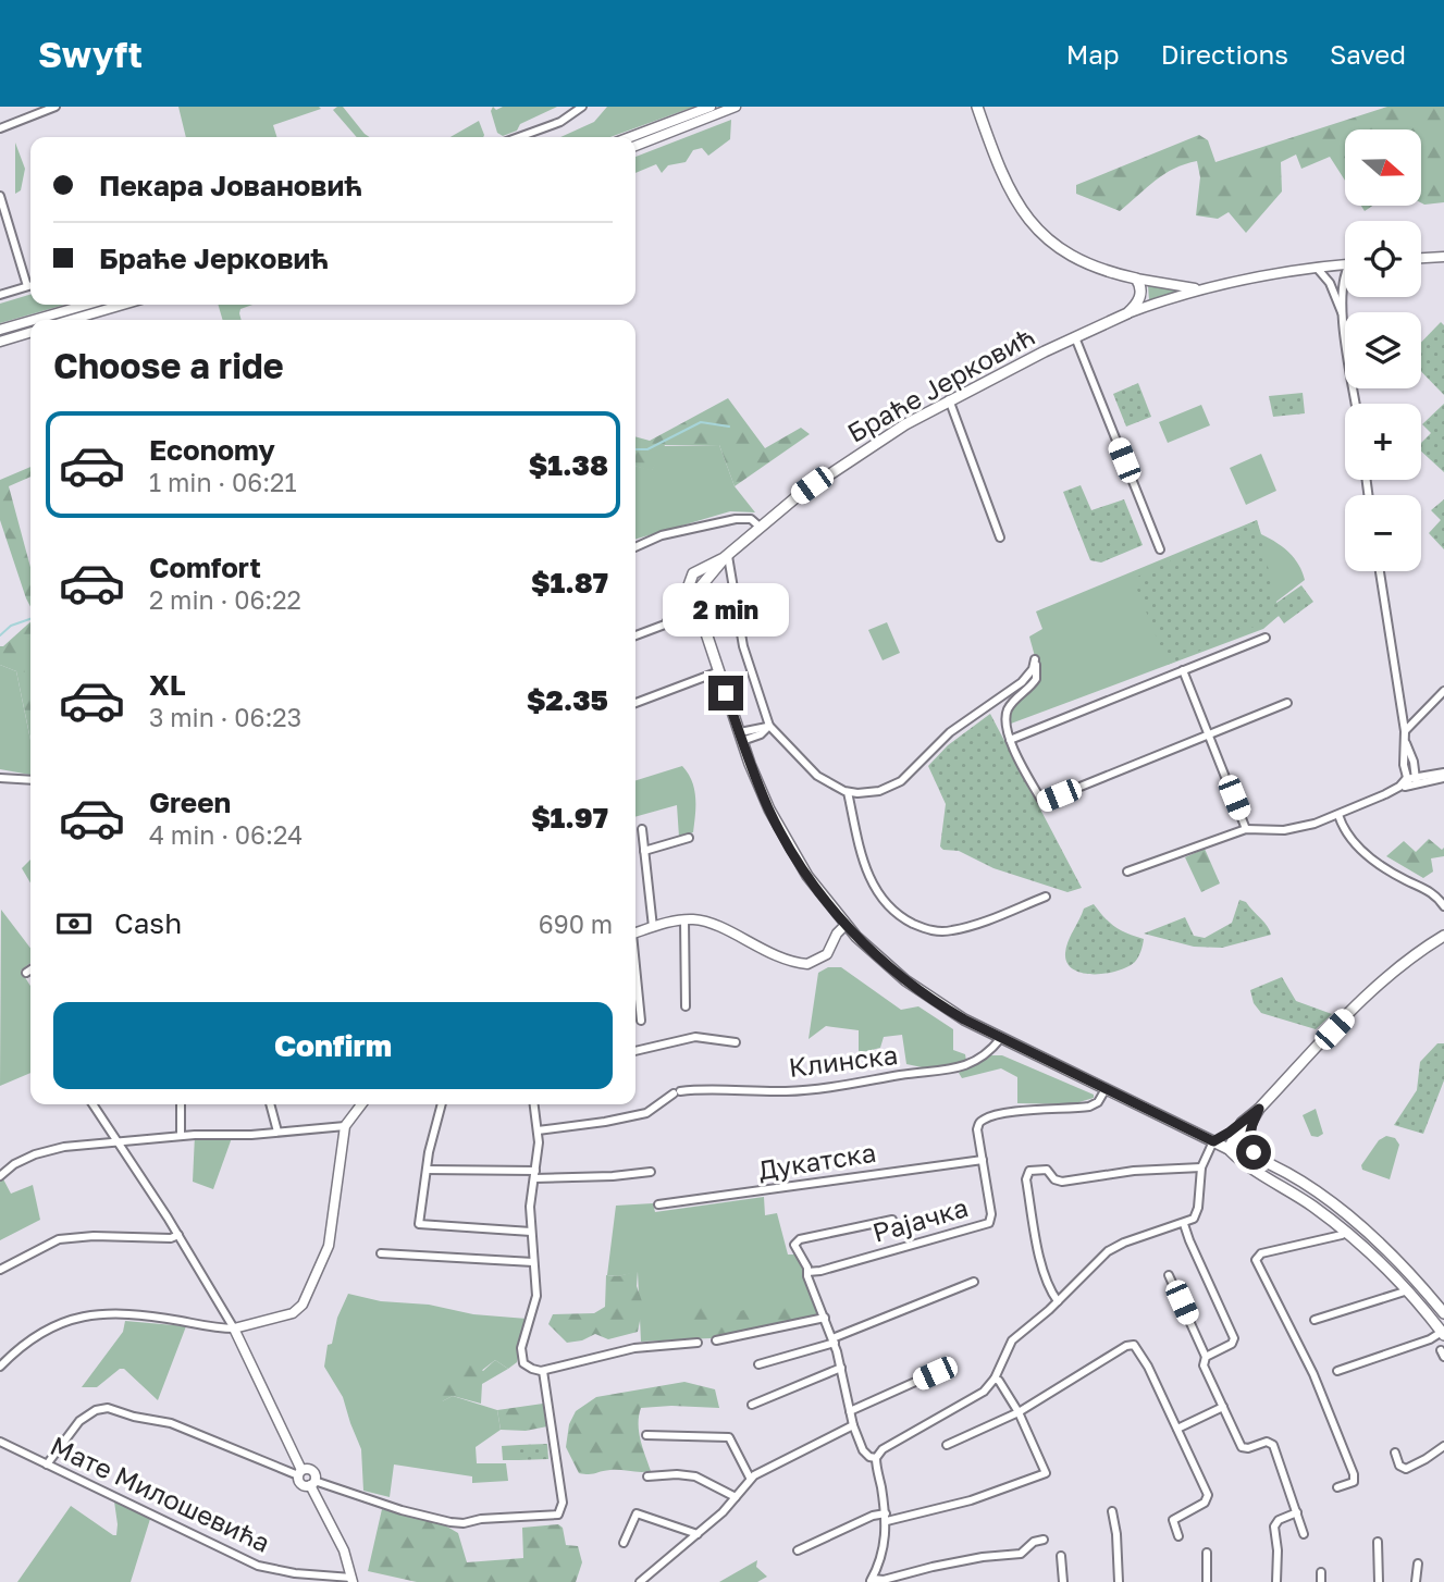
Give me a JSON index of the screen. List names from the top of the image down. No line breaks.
{"streets":{"main road":["Браће Јерковић"],"street":["Клинска","Дукатска","Рајачка","Мате Милошевића"]},"crossings":[["Браће Јерковић","Клинска"],["Браће Јерковић","Рајачка"],["Дукатска","Рајачка"]],"north":"right","page":{"header":"Swyft","nav":["Map","Directions","Saved"],"map_buttons":["+","−"],"banner":["Пекара Јовановић","Браће Јерковић"],"heading":"Choose a ride","list":[{"name":"Economy","note":"1 min · 06:21","value":"$1.38"},{"name":"Comfort","note":"2 min · 06:22","value":"$1.87"},{"name":"XL","note":"3 min · 06:23","value":"$2.35"},{"name":"Green","note":"4 min · 06:24","value":"$1.97"}],"bubble":"2 min","pay":["Cash","690 m"],"buttons":"Confirm"}}
